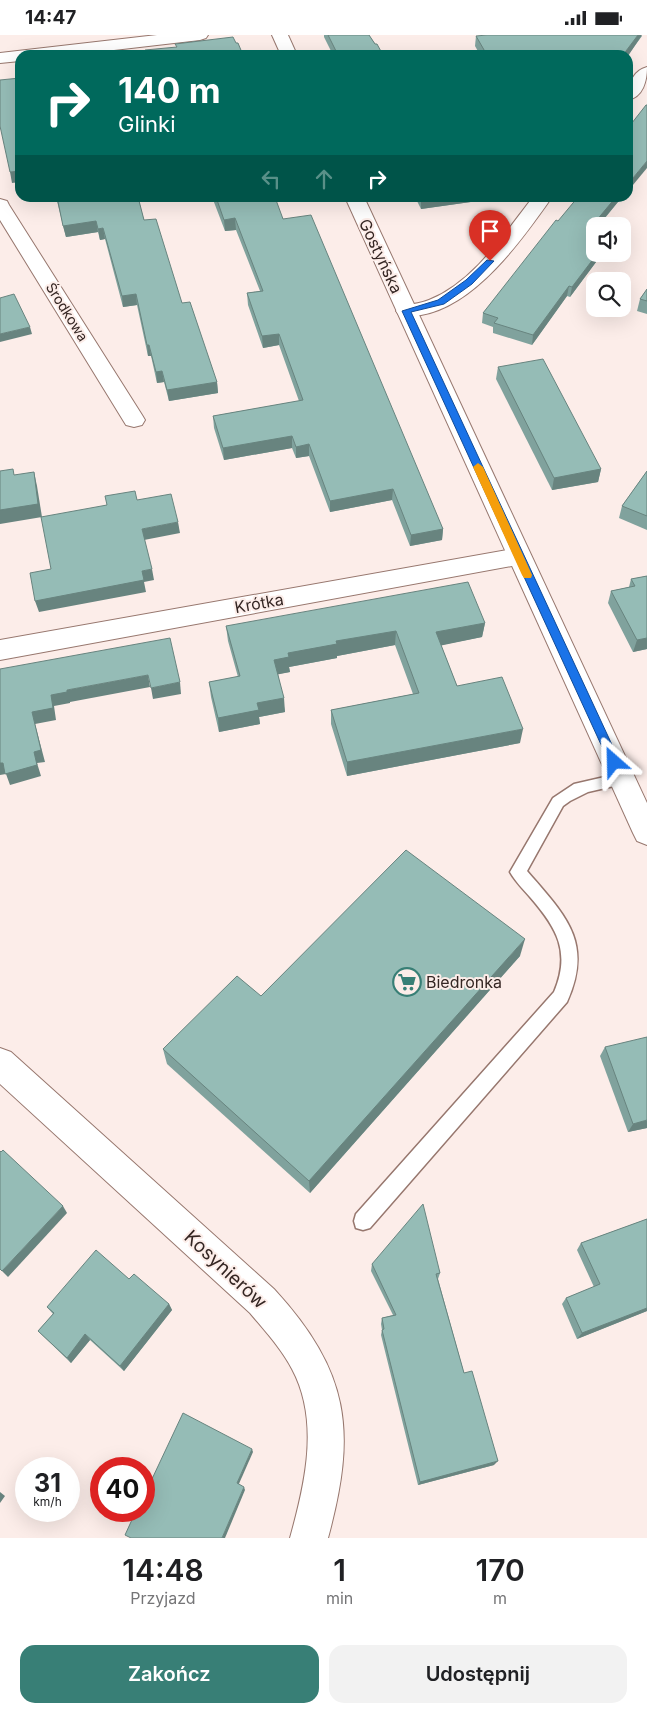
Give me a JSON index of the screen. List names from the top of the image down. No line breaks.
{"streets":{"street":["Gostyńska","Środkowa","Krótka","Kosynierów"]},"crossings":[["Gostyńska","Krótka"]],"places":{"supermarket":["Biedronka"]},"page":{"status":"14:47","turn":["140 m","Glinki"],"speed":"31 km/h","limit":"40","eta":["14:48","Przyjazd","1","min","170","m"],"buttons":["Zakończ","Udostępnij"]}}
